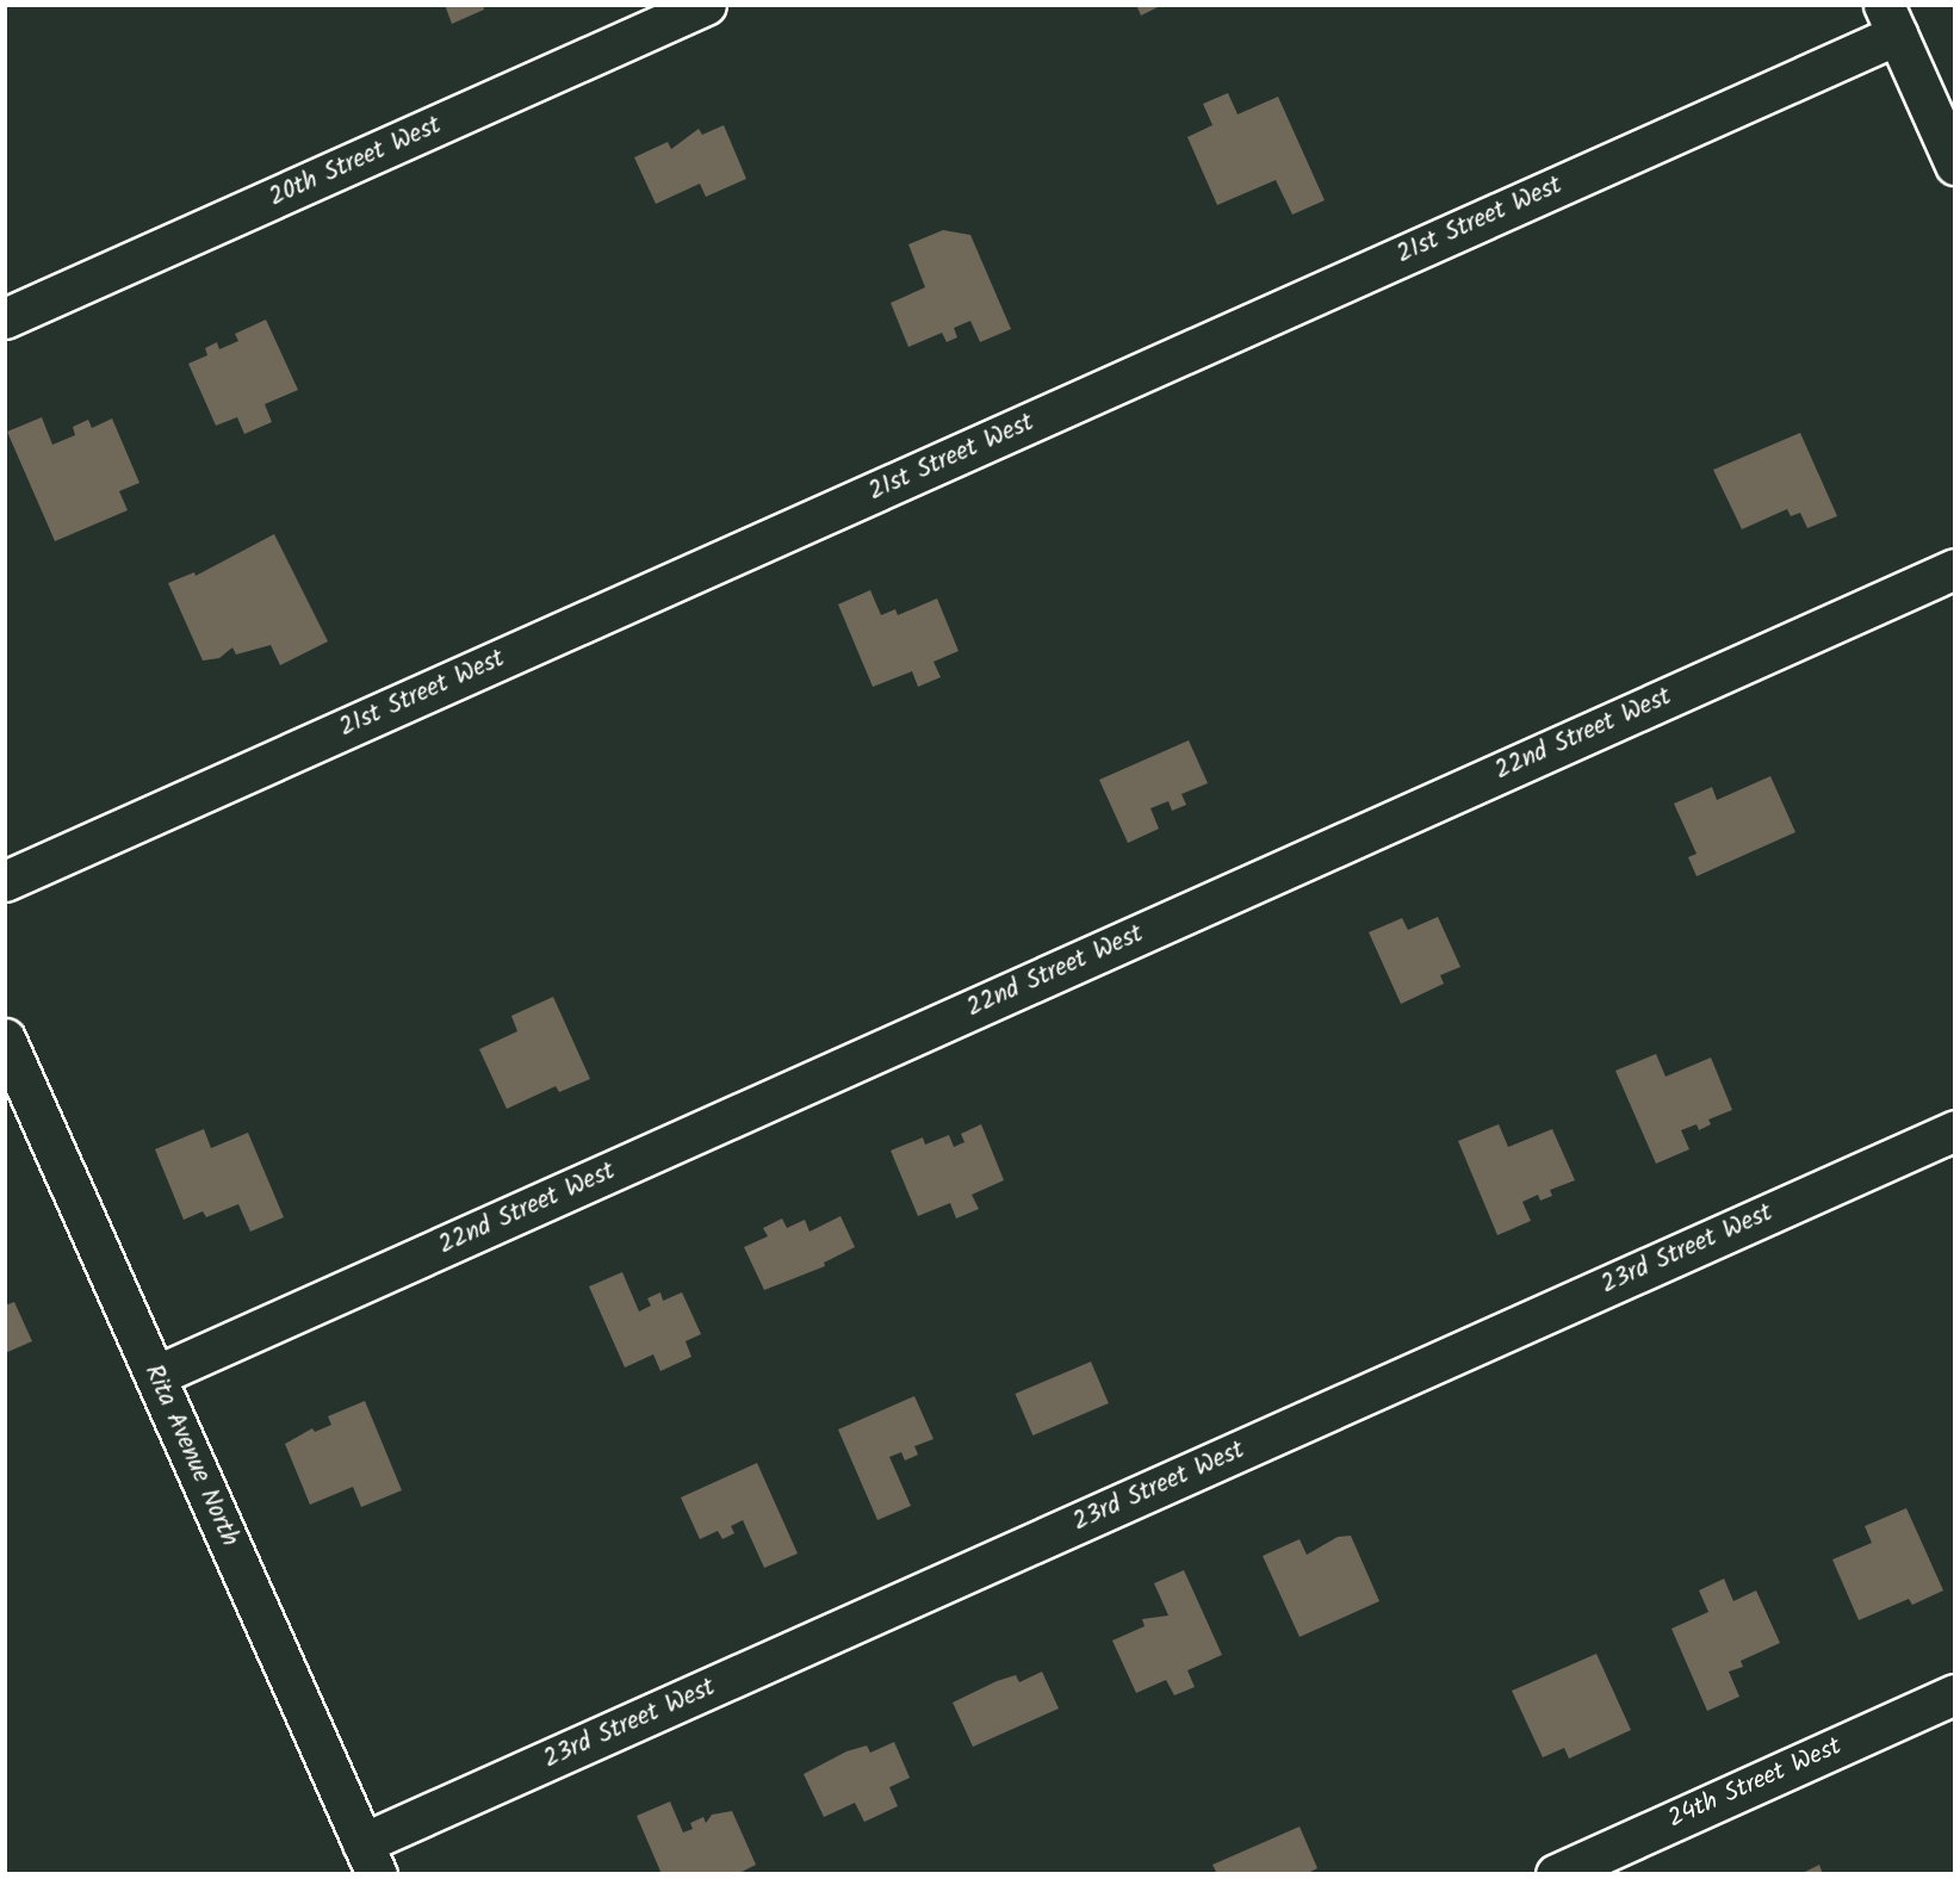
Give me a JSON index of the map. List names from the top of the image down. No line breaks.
{"streets":{"street":["20th Street West","21st Street West","22nd Street West","23rd Street West","Rita Avenue North","24th Street West"]},"crossings":[["22nd Street West","Rita Avenue North"],["23rd Street West","Rita Avenue North"]]}
